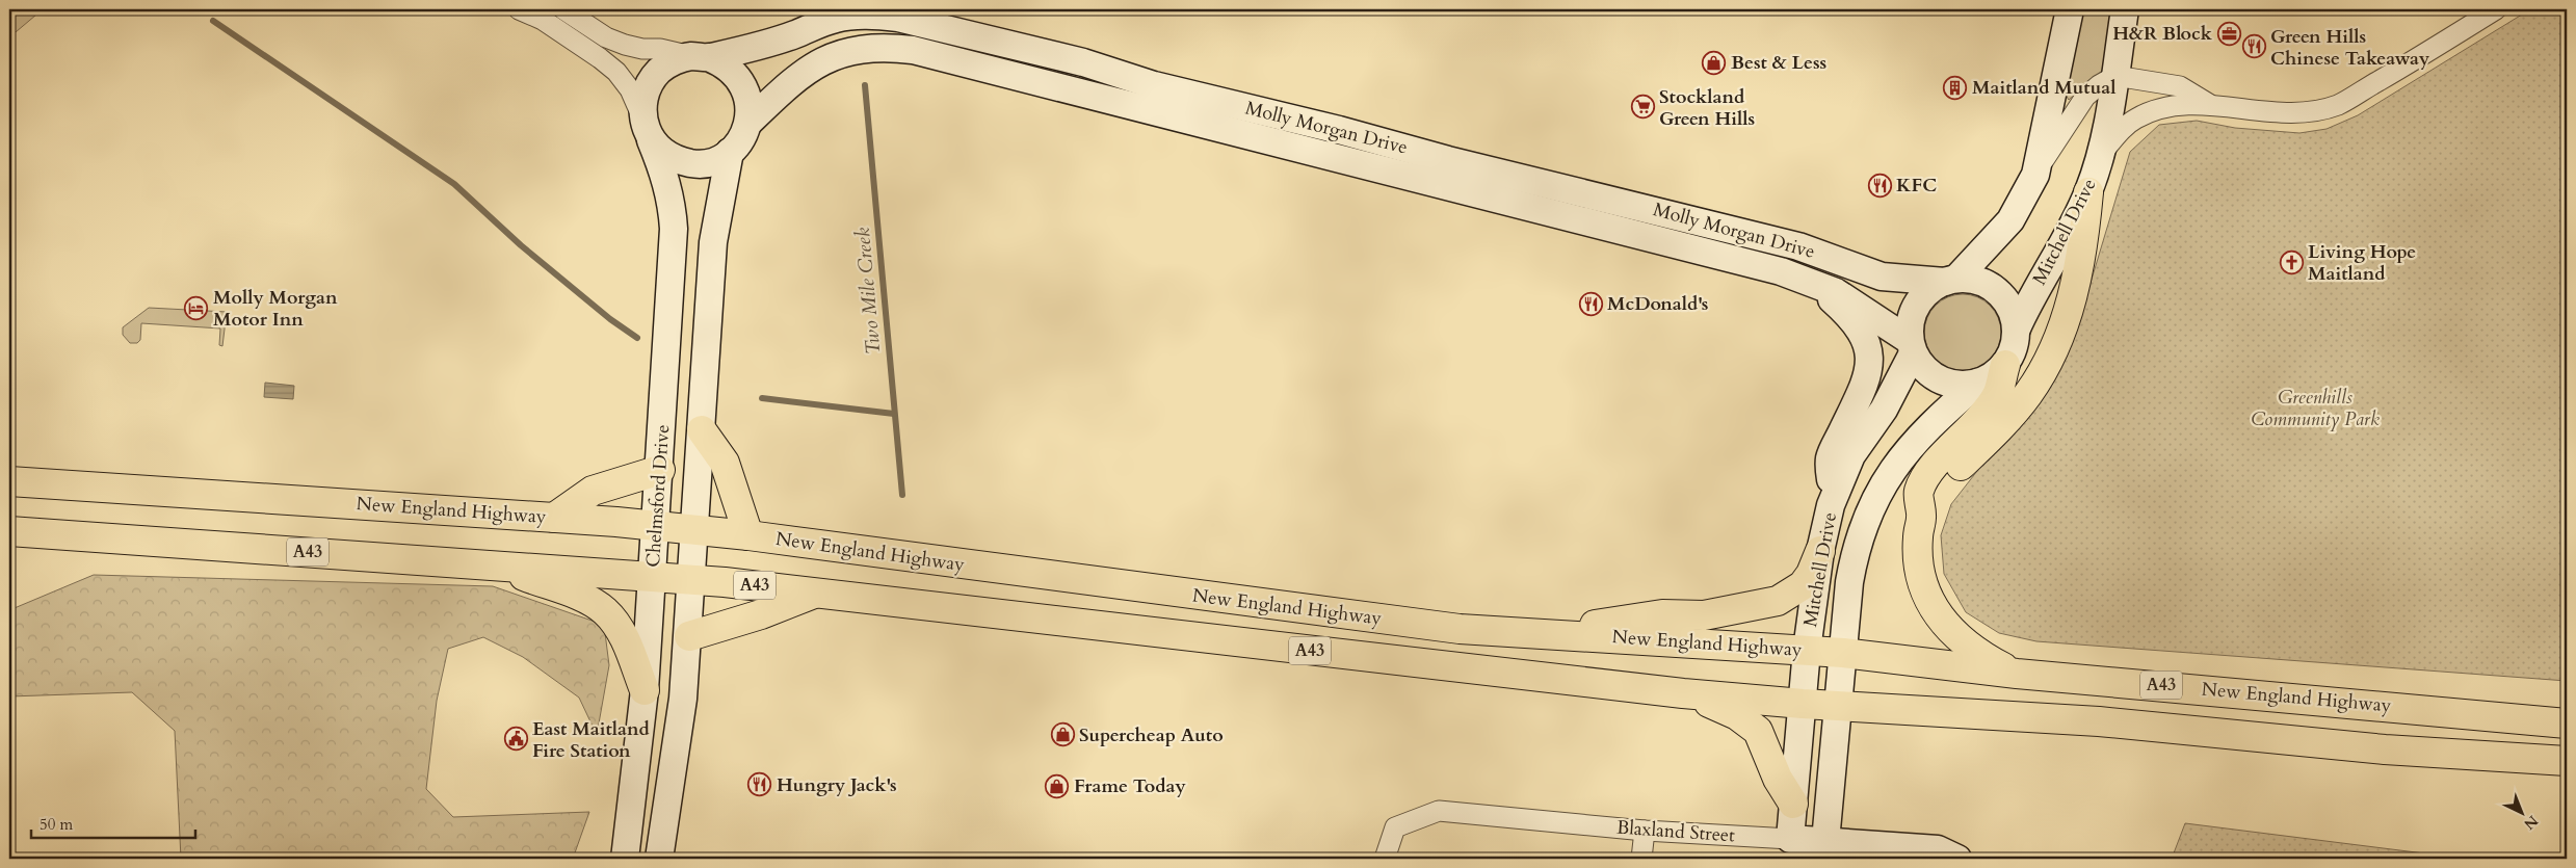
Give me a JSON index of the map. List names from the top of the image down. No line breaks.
{"streets":{"highway":["New England Highway","A43"],"street":["Molly Morgan Drive","Mitchell Drive","Chelmsford Drive","Blaxland Street"]},"crossings":[["Molly Morgan Drive","Mitchell Drive"],["Molly Morgan Drive","Chelmsford Drive"],["Mitchell Drive","New England Highway"],["Mitchell Drive","A43"],["Mitchell Drive","Blaxland Street"],["Chelmsford Drive","New England Highway"],["Chelmsford Drive","A43"]],"water":["Two Mile Creek"],"parks":["Greenhills Community Park"],"places":{"office":["H&R Block"],"restaurant":["Green Hills Chinese Takeaway","KFC","McDonald's","Hungry Jack's"],"shop":["Best & Less","Supercheap Auto","Frame Today"],"building":["Maitland Mutual"],"supermarket":["Stockland Green Hills"],"church":["Living Hope Maitland"],"hotel":["Molly Morgan Motor Inn"],"public building":["East Maitland Fire Station"]},"scale_bar":"50 m","north":"bottom right"}
